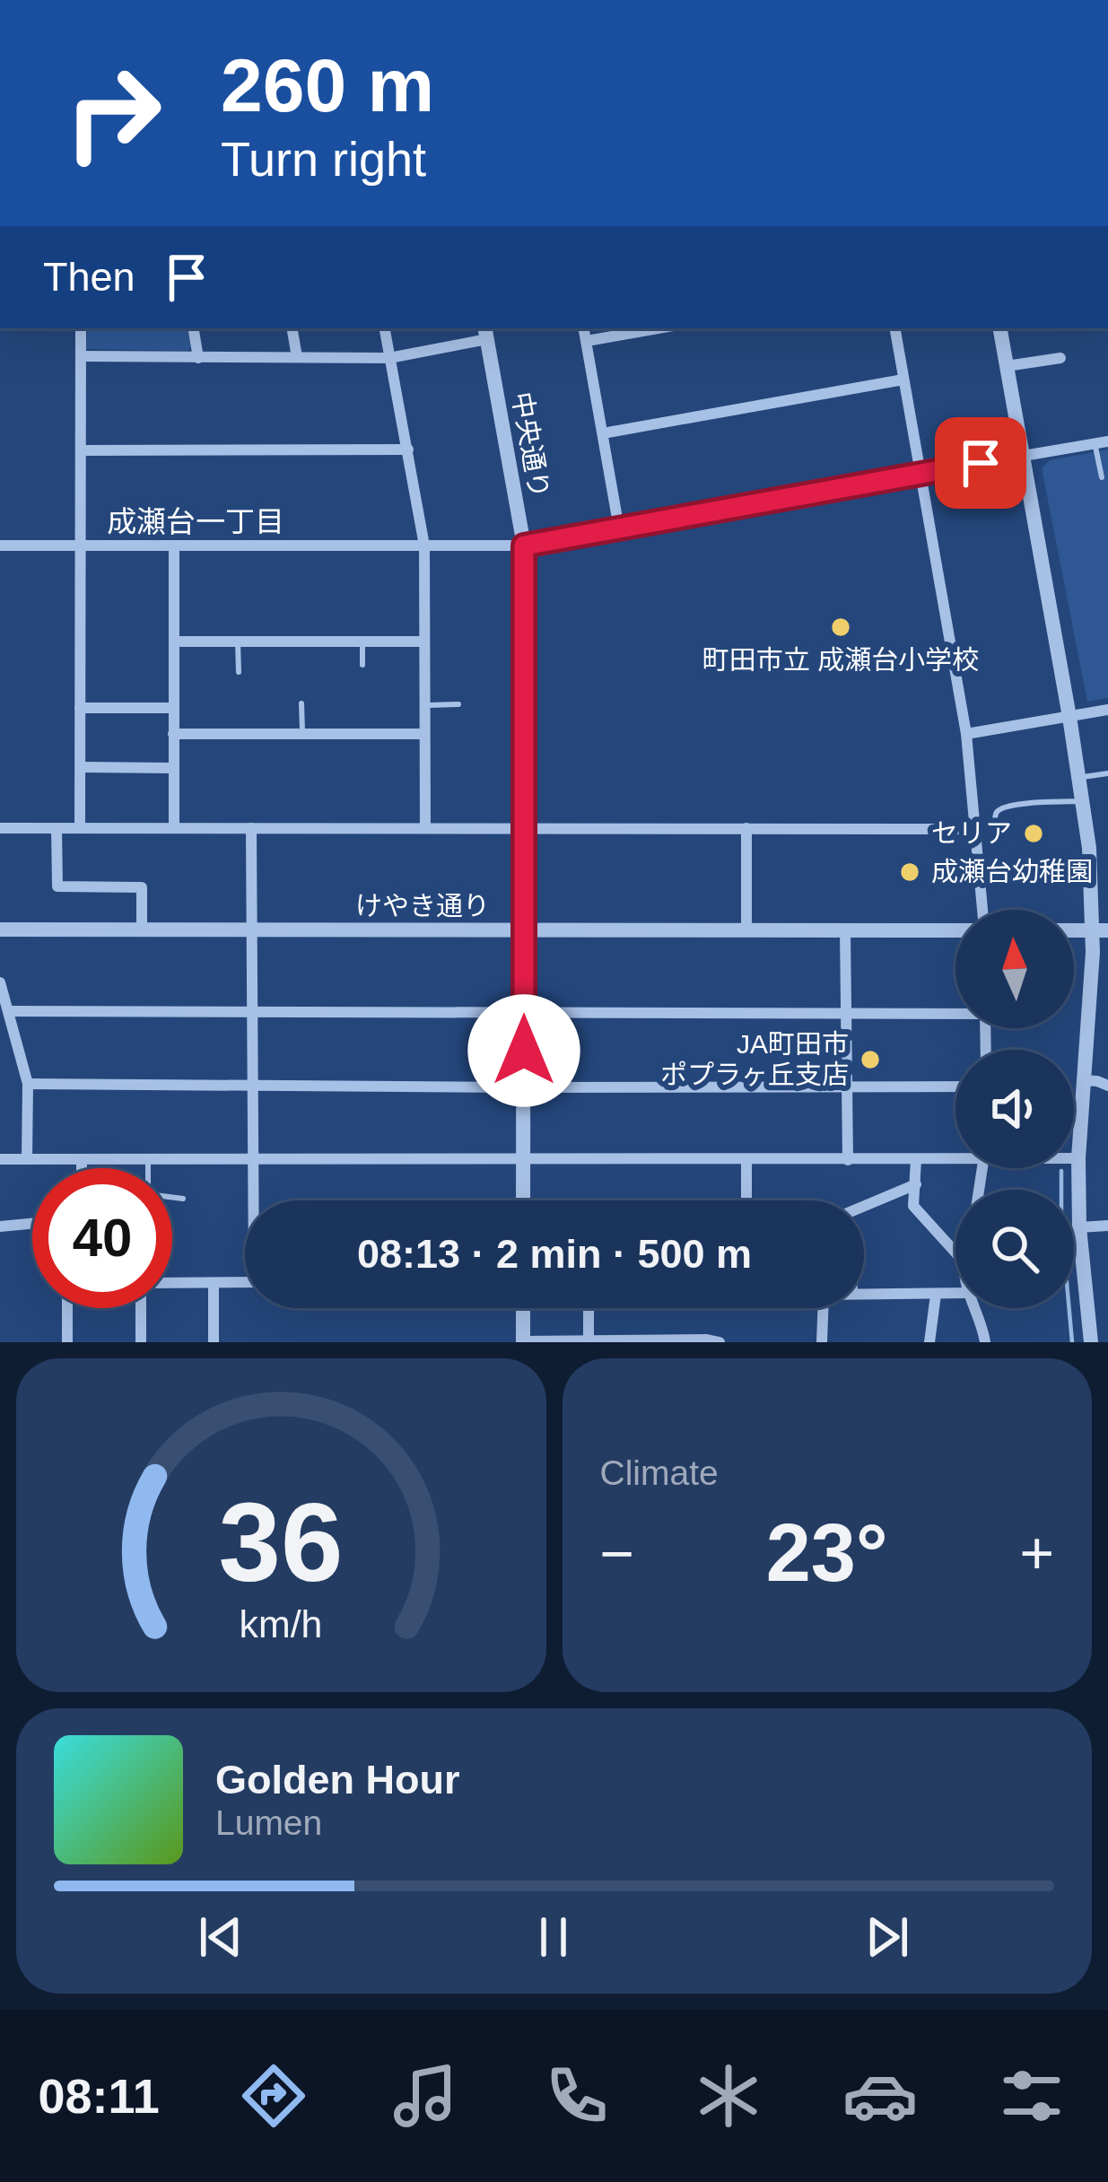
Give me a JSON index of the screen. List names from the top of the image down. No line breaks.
{"streets":{"street":["中央通り","けやき通り"]},"crossings":[["中央通り","けやき通り"]],"districts":["成瀬台一丁目"],"places":["町田市立 成瀬台小学校","セリア","成瀬台幼稚園","JA町田市 ポプラヶ丘支店"],"north":"top","page":{"turn":["260 m","Turn right"],"then":"Then","limit":"40","trip":"08:13 · 2 min · 500 m","tile":"Climate","heat":["−","23°","+"],"song":["Golden Hour","Lumen"],"tabs":"08:11","gauge":["36","km/h"]}}
